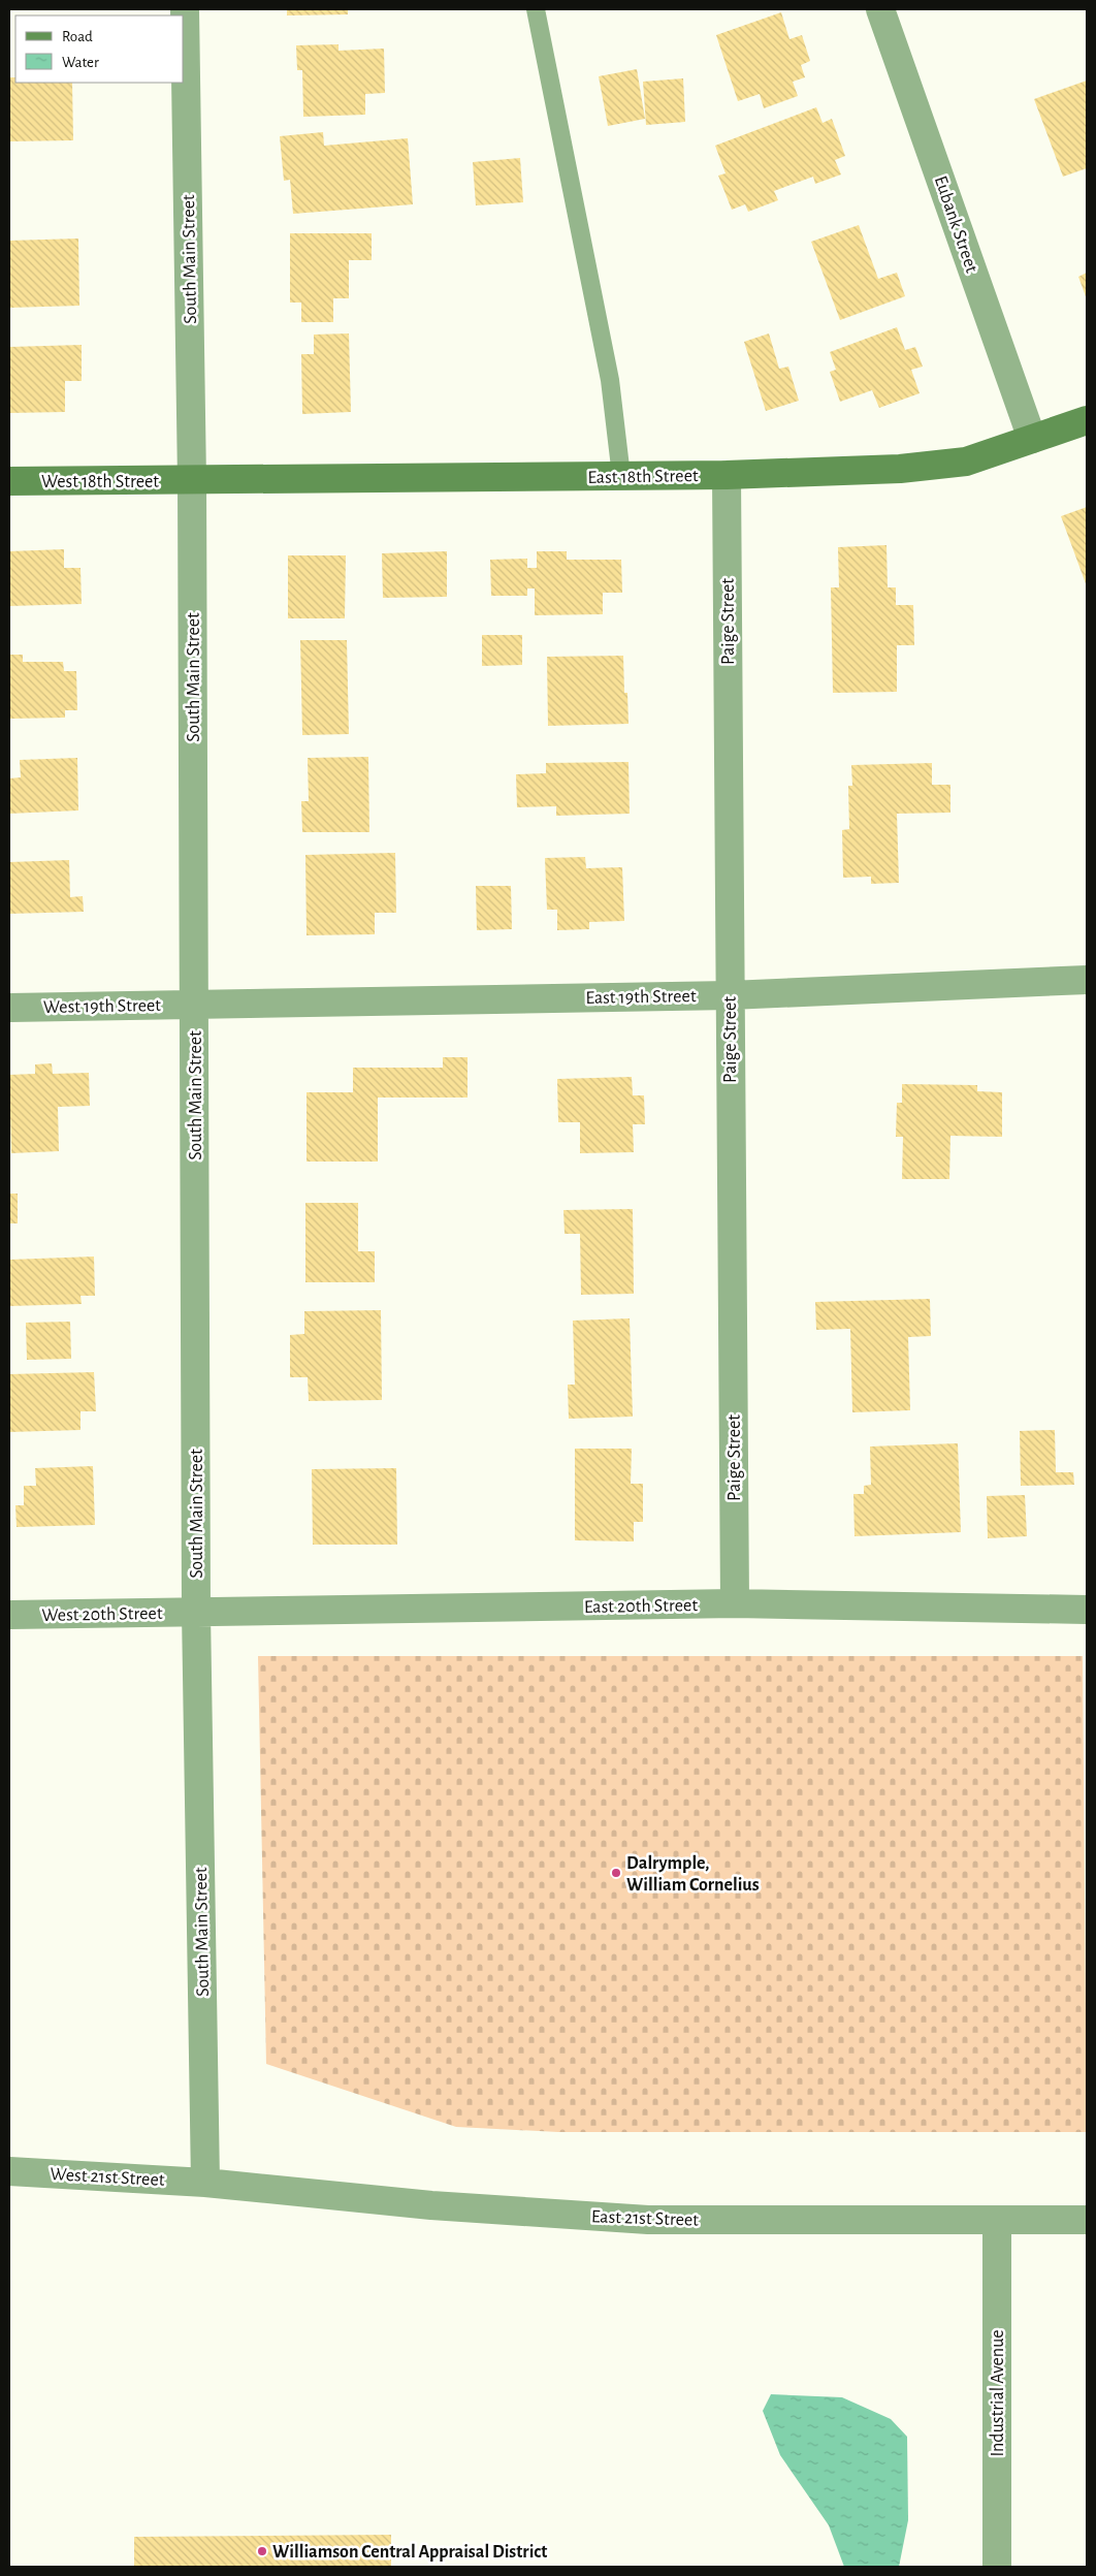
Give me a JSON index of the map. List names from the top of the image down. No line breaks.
{"streets":{"street":["Eubank Street","South Main Street","East 18th Street","West 18th Street","Paige Street","East 19th Street","West 19th Street","East 20th Street","West 20th Street","West 21st Street","East 21st Street","Industrial Avenue"]},"crossings":[["Eubank Street","East 18th Street"],["South Main Street","East 18th Street"],["South Main Street","West 18th Street"],["South Main Street","East 19th Street"],["South Main Street","West 19th Street"],["South Main Street","East 20th Street"],["South Main Street","West 20th Street"],["South Main Street","West 21st Street"],["South Main Street","East 21st Street"],["East 18th Street","West 18th Street"],["East 18th Street","Paige Street"],["Paige Street","East 19th Street"],["Paige Street","East 20th Street"],["East 19th Street","West 19th Street"],["East 20th Street","West 20th Street"],["West 21st Street","East 21st Street"],["East 21st Street","Industrial Avenue"]],"places":["Dalrymple, William Cornelius","Williamson Central Appraisal District"],"legend":["Road","Water"]}
